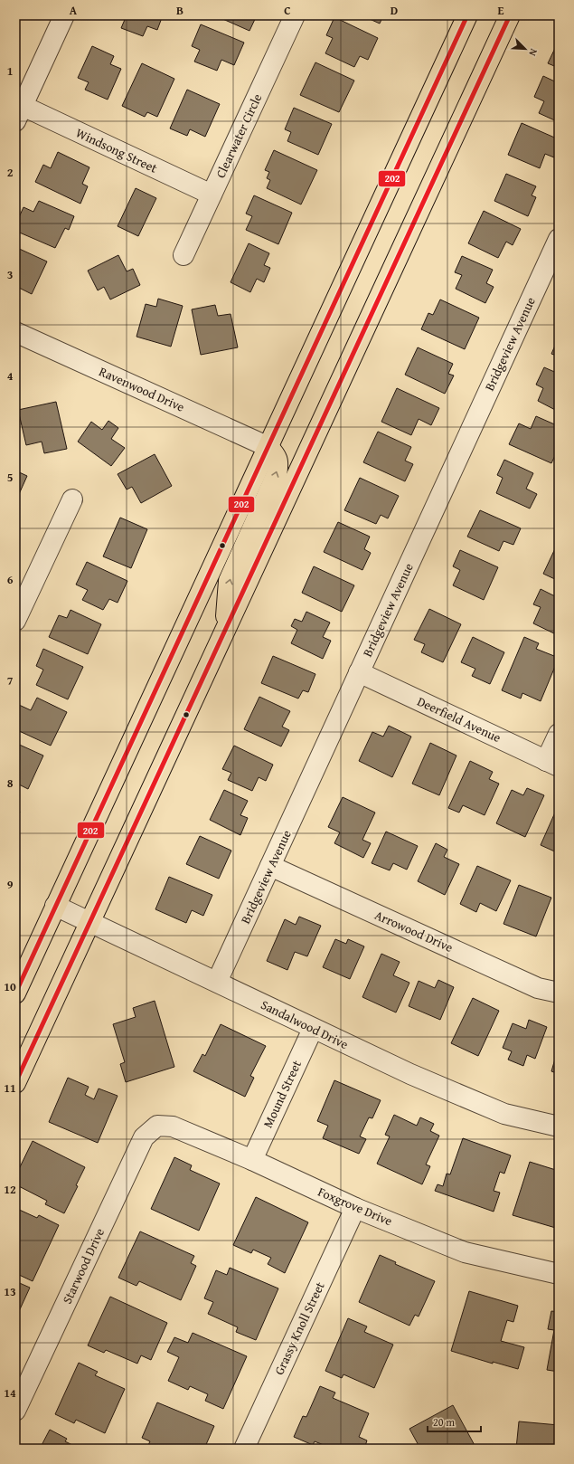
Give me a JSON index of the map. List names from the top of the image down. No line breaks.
{"streets":{"street":["Clearwater Circle","Windsong Street","Bridgeview Avenue","Ravenwood Drive","Deerfield Avenue","Arrowood Drive","Sandalwood Drive","Mound Street","Foxgrove Drive","Starwood Drive","Grassy Knoll Street"]},"crossings":[["Clearwater Circle","Windsong Street"],["Bridgeview Avenue","Deerfield Avenue"],["Bridgeview Avenue","Arrowood Drive"],["Bridgeview Avenue","Sandalwood Drive"],["Sandalwood Drive","Mound Street"],["Mound Street","Foxgrove Drive"],["Foxgrove Drive","Starwood Drive"],["Foxgrove Drive","Grassy Knoll Street"]],"lines":["transit line 202"],"scale_bar":"20 m","north":"bottom right","grid":{"columns":["A","B","C","D","E"],"rows":["1","2","3","4","5","6","7","8","9","10","11","12","13","14"]}}
